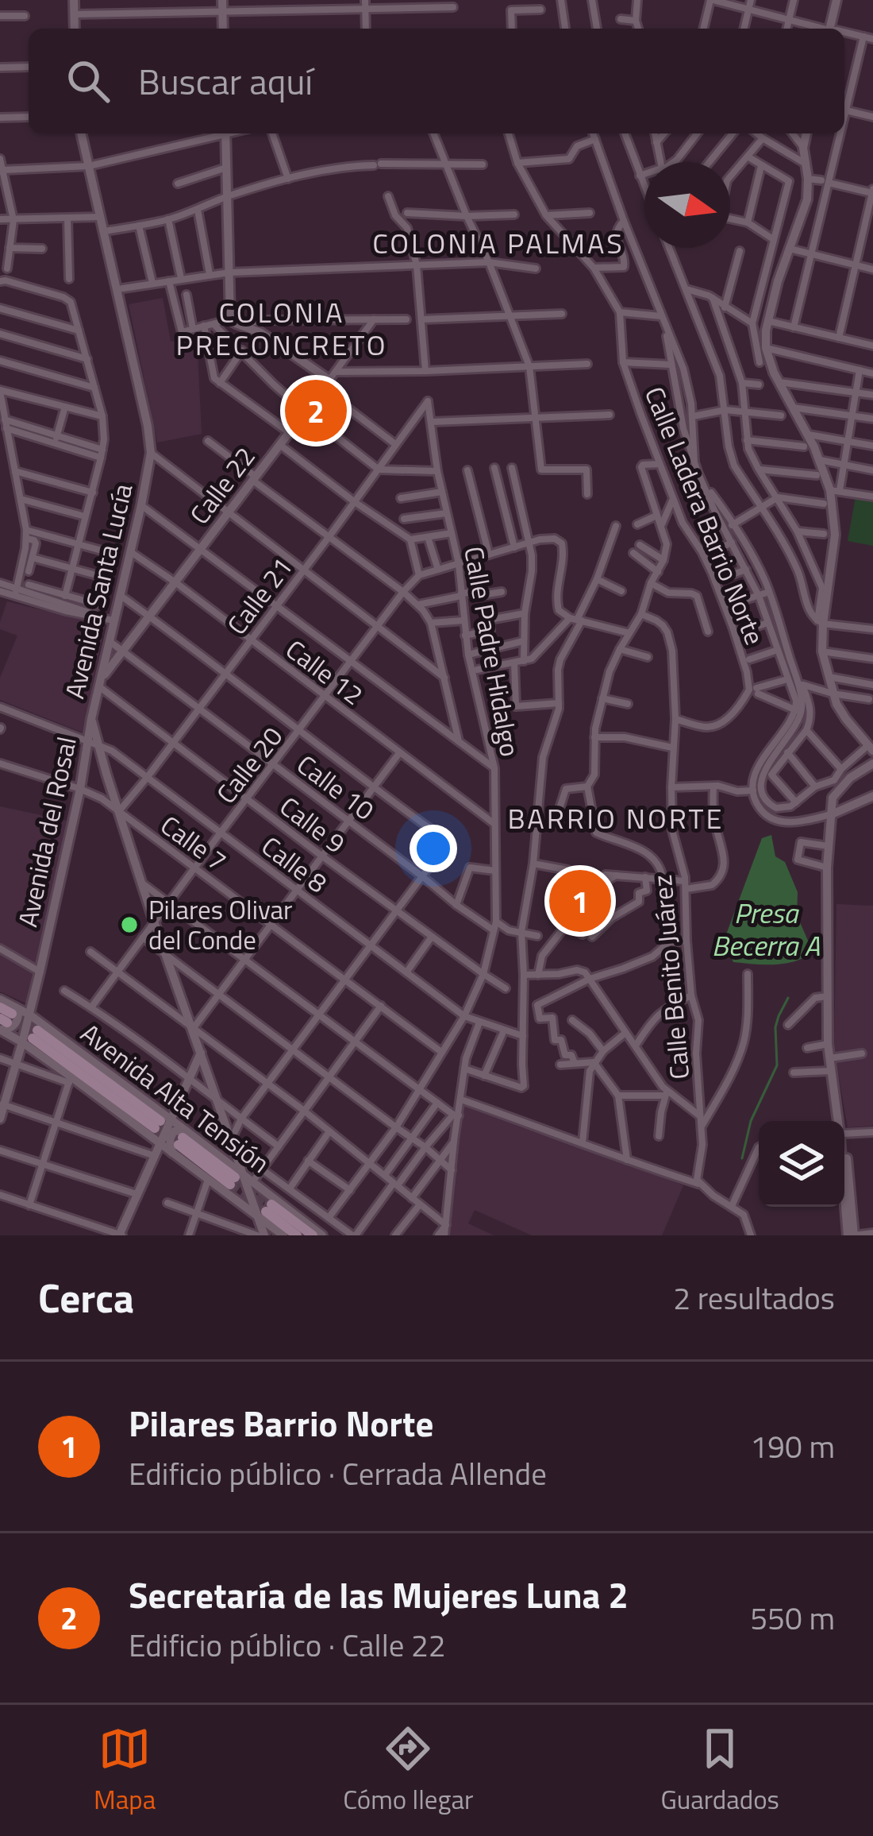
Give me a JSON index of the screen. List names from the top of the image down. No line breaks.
{"streets":{"main road":["Avenida Alta Tensión"],"street":["Calle 22","Calle Ladera Barrio Norte","Avenida Santa Lucía","Calle 21","Calle Padre Hidalgo","Calle 12","Calle 20","Calle 10","Calle 9","Avenida del Rosal","Calle 7","Calle 8","Calle Benito Juárez"]},"crossings":[["Calle 22","Avenida Santa Lucía"],["Calle 22","Calle 12"],["Calle 22","Calle 10"],["Calle 22","Calle 9"],["Calle Ladera Barrio Norte","Calle Benito Juárez"],["Avenida Santa Lucía","Calle 21"],["Avenida Santa Lucía","Calle 12"],["Avenida Santa Lucía","Calle 20"],["Avenida Santa Lucía","Calle 10"],["Avenida Santa Lucía","Calle 9"],["Avenida Santa Lucía","Avenida del Rosal"],["Avenida Santa Lucía","Calle 7"],["Avenida Santa Lucía","Calle 8"],["Avenida Santa Lucía","Avenida Alta Tensión"],["Calle 21","Calle Padre Hidalgo"],["Calle 21","Calle 12"],["Calle 21","Calle 10"],["Calle 21","Calle 9"],["Calle 21","Calle 7"],["Calle 21","Calle 8"],["Calle Padre Hidalgo","Calle 12"],["Calle Padre Hidalgo","Calle 10"],["Calle Padre Hidalgo","Calle 9"],["Calle Padre Hidalgo","Calle 7"],["Calle Padre Hidalgo","Calle 8"],["Calle 12","Calle 20"],["Calle 20","Calle 10"],["Calle 20","Calle 9"],["Calle 20","Calle 7"],["Calle 20","Calle 8"],["Avenida del Rosal","Calle 7"],["Avenida del Rosal","Calle 8"],["Avenida del Rosal","Avenida Alta Tensión"]],"districts":["COLONIA PALMAS","COLONIA PRECONCRETO","BARRIO NORTE"],"water":["Presa Becerra A"],"places":["Pilares Olivar del Conde"],"north":"right","page":{"search":"Buscar aquí","pins":["2","1"],"heading":["Cerca","2 resultados"],"list":[{"mark":"1","name":"Pilares Barrio Norte","note":"Edificio público · Cerrada Allende","value":"190 m"},{"mark":"2","name":"Secretaría de las Mujeres Luna 2","note":"Edificio público · Calle 22","value":"550 m"}],"nav":["Mapa","Cómo llegar","Guardados"]}}
